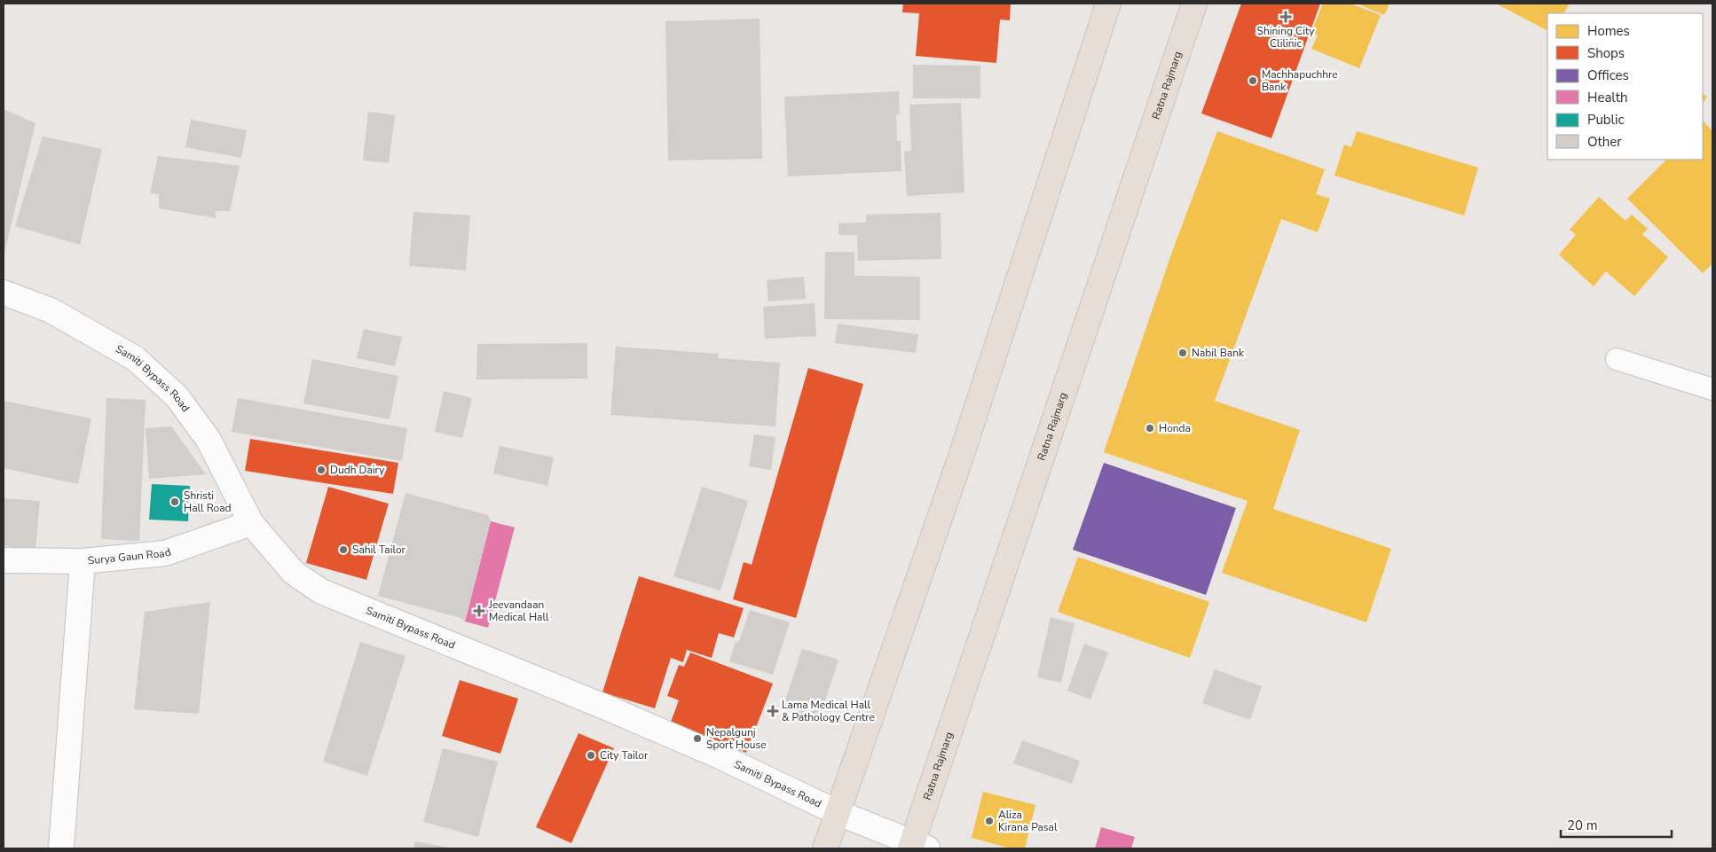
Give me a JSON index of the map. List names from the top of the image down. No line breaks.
{"streets":{"highway":["Ratna Rajmarg"],"street":["Samiti Bypass Road","Surya Gaun Road"]},"crossings":[["Ratna Rajmarg","Samiti Bypass Road"],["Samiti Bypass Road","Surya Gaun Road"]],"places":{"health":["Shining City Clilinic","Jeevandaan Medical Hall","Lama Medical Hall & Pathology Centre"],"other":["Machhapuchhre Bank","Nabil Bank","Honda","Dudh Dairy","Shristi Hall Road","Sahil Tailor","Nepalgunj Sport House","City Tailor","Aliza Kirana Pasal"]},"legend":["Homes","Shops","Offices","Health","Public","Other"],"scale_bar":"20 m"}
